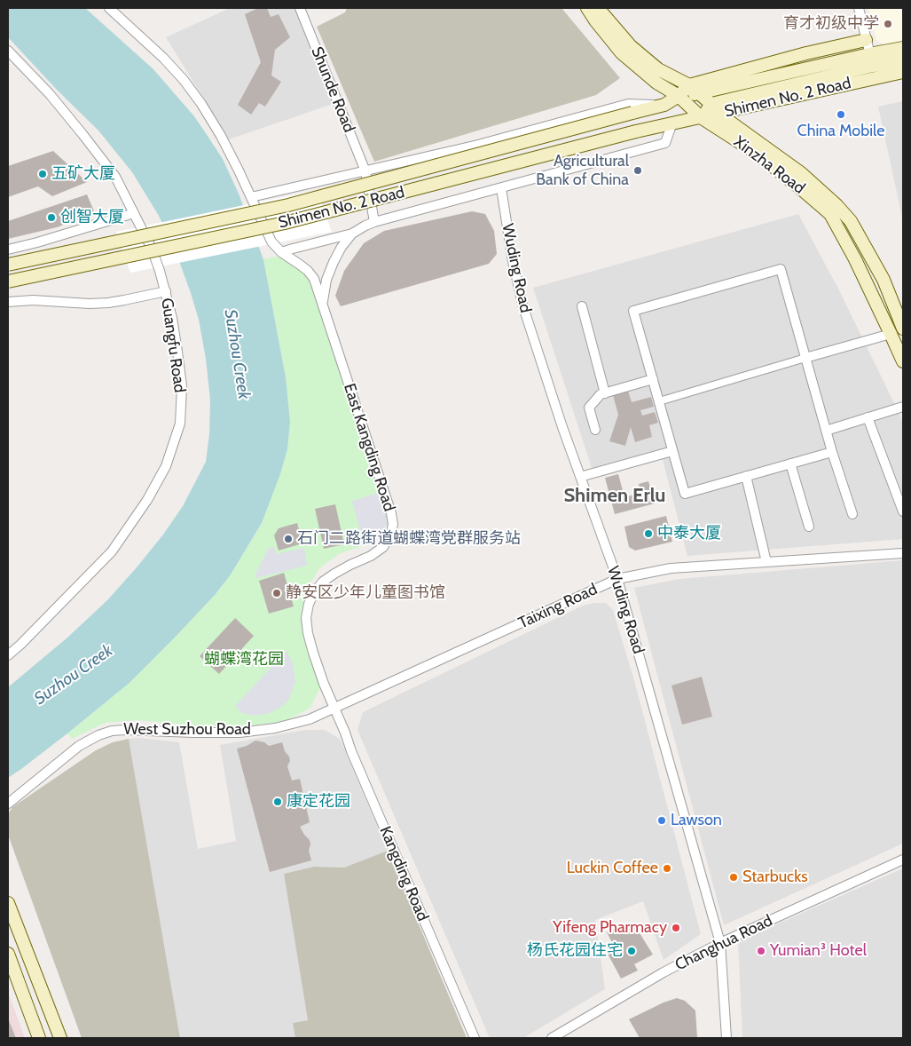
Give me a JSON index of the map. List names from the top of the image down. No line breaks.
{"streets":{"main road":["Shimen No. 2 Road","Xinzha Road"],"street":["Shunde Road","Wuding Road","Guangfu Road","East Kangding Road","Taixing Road","West Suzhou Road","Kangding Road","Changhua Road"]},"crossings":[["Shunde Road","Shimen No. 2 Road"],["Shimen No. 2 Road","Xinzha Road"],["Shimen No. 2 Road","Wuding Road"],["Shimen No. 2 Road","East Kangding Road"],["Wuding Road","Taixing Road"],["Wuding Road","Changhua Road"],["East Kangding Road","Taixing Road"],["East Kangding Road","West Suzhou Road"],["East Kangding Road","Kangding Road"],["Taixing Road","West Suzhou Road"],["Taixing Road","Kangding Road"],["West Suzhou Road","Kangding Road"]],"districts":["Shimen Erlu"],"water":["Suzhou Creek"],"parks":["蝴蝶湾花园"],"places":["育才初级中学","China Mobile","Agricultural Bank of China","五矿大厦","创智大厦","中泰大厦","石门二路街道蝴蝶湾党群服务站","静安区少年儿童图书馆","康定花园","Lawson","Luckin Coffee","Starbucks","Yifeng Pharmacy","杨氏花园住宅","Yumian³ Hotel"]}
